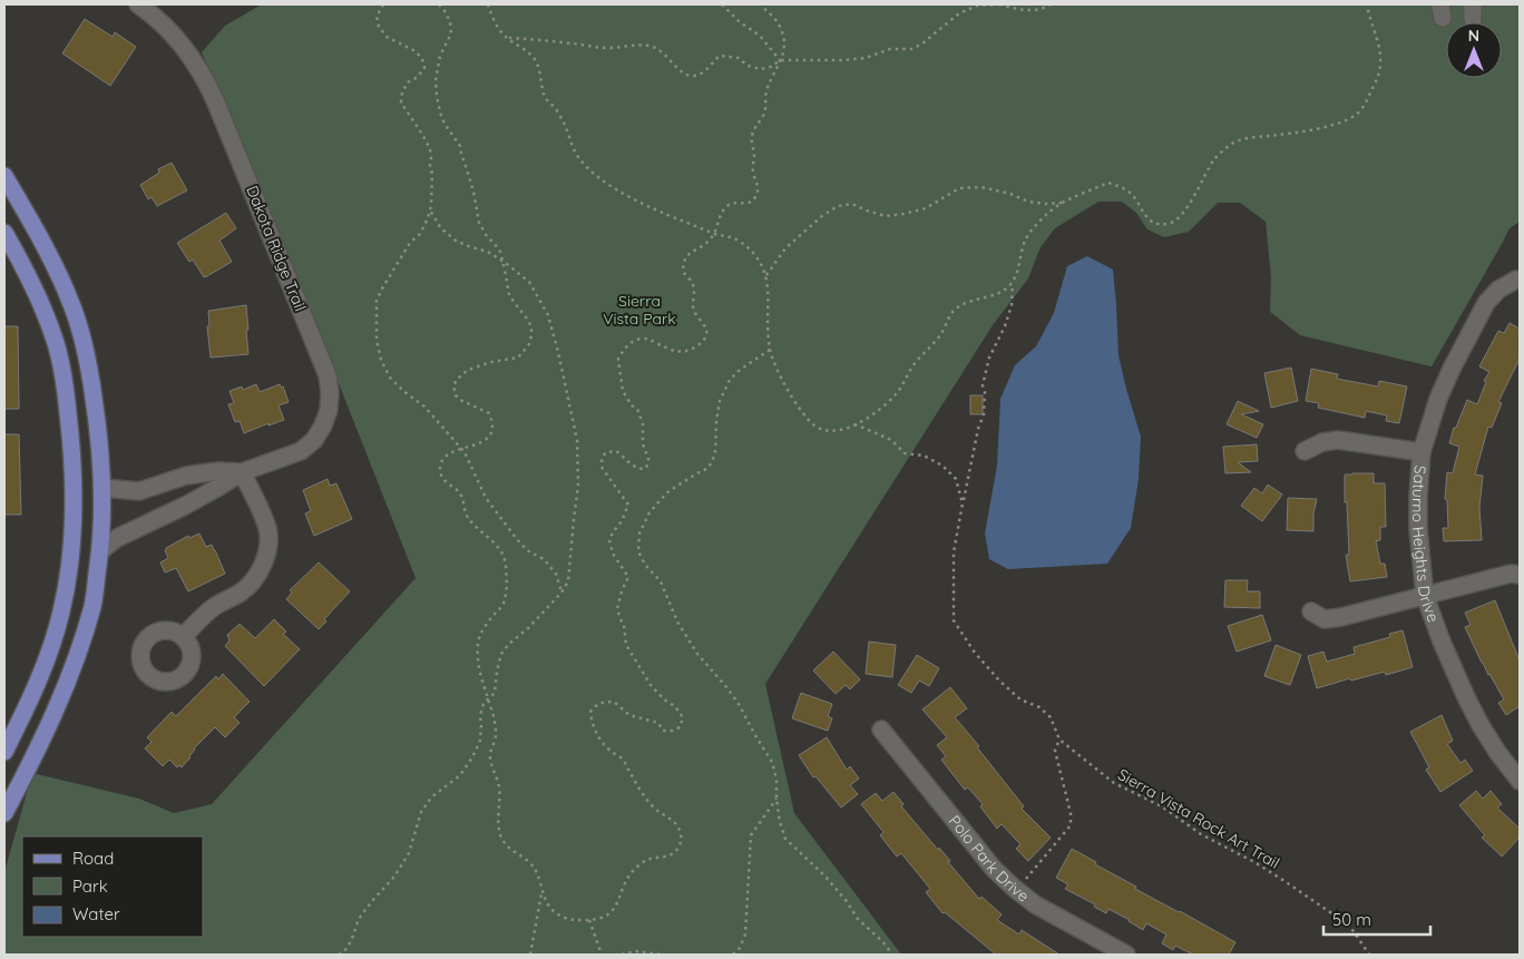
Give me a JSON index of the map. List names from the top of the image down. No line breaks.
{"streets":{"street":["Dakota Ridge Trail","Saturno Heights Drive","Polo Park Drive"],"path":["Sierra Vista Rock Art Trail"]},"parks":["Sierra Vista Park"],"legend":["Road","Park","Water"],"scale_bar":"50 m","north":"top"}
